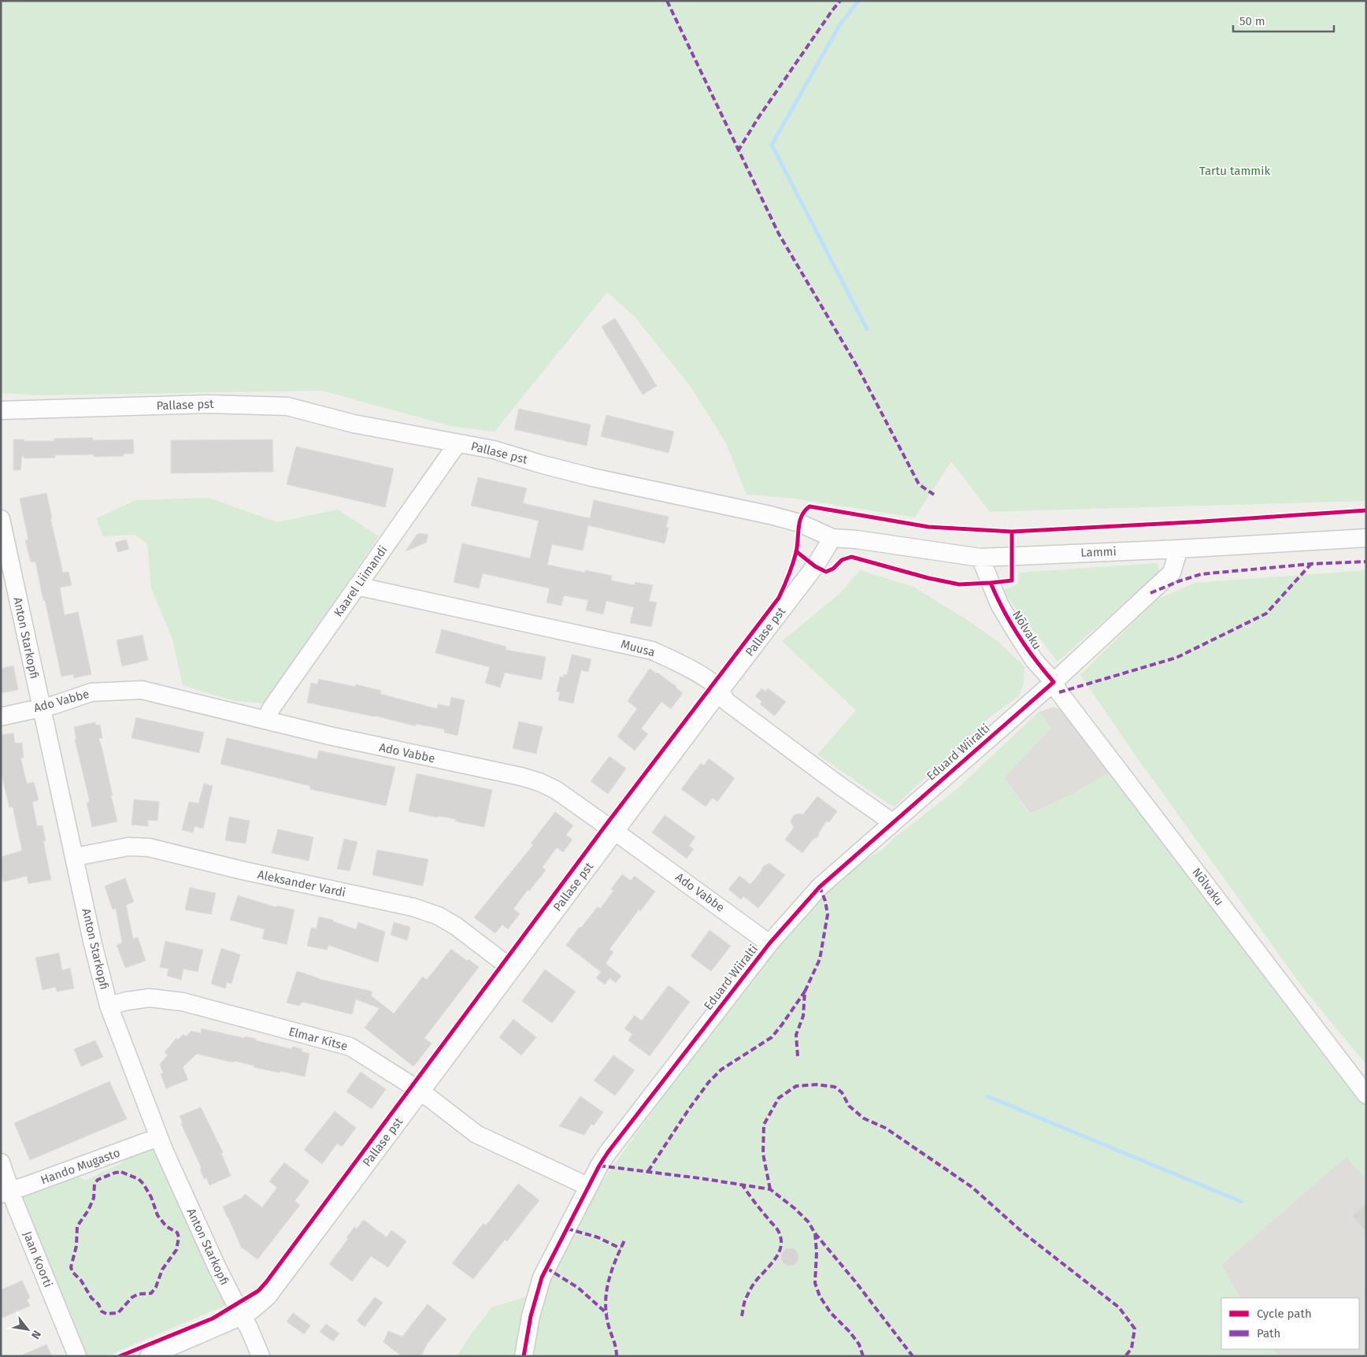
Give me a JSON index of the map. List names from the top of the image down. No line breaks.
{"streets":{"street":["Pallase pst","Lammi","Kaarel Liimandi","Nõlvaku","Anton Starkopfi","Muusa","Ado Vabbe","Eduard Wiiralti","Aleksander Vardi","Elmar Kitse","Hando Mugasto","Jaan Koorti"]},"crossings":[["Pallase pst","Lammi"],["Pallase pst","Kaarel Liimandi"],["Pallase pst","Anton Starkopfi"],["Pallase pst","Muusa"],["Pallase pst","Ado Vabbe"],["Pallase pst","Aleksander Vardi"],["Pallase pst","Elmar Kitse"],["Lammi","Nõlvaku"],["Lammi","Eduard Wiiralti"],["Kaarel Liimandi","Muusa"],["Kaarel Liimandi","Ado Vabbe"],["Nõlvaku","Eduard Wiiralti"],["Anton Starkopfi","Ado Vabbe"],["Anton Starkopfi","Aleksander Vardi"],["Anton Starkopfi","Elmar Kitse"],["Anton Starkopfi","Hando Mugasto"],["Muusa","Eduard Wiiralti"],["Ado Vabbe","Eduard Wiiralti"],["Eduard Wiiralti","Elmar Kitse"],["Hando Mugasto","Jaan Koorti"]],"parks":["Tartu tammik"],"legend":["Cycle path","Path"],"scale_bar":"50 m","north":"bottom right"}
